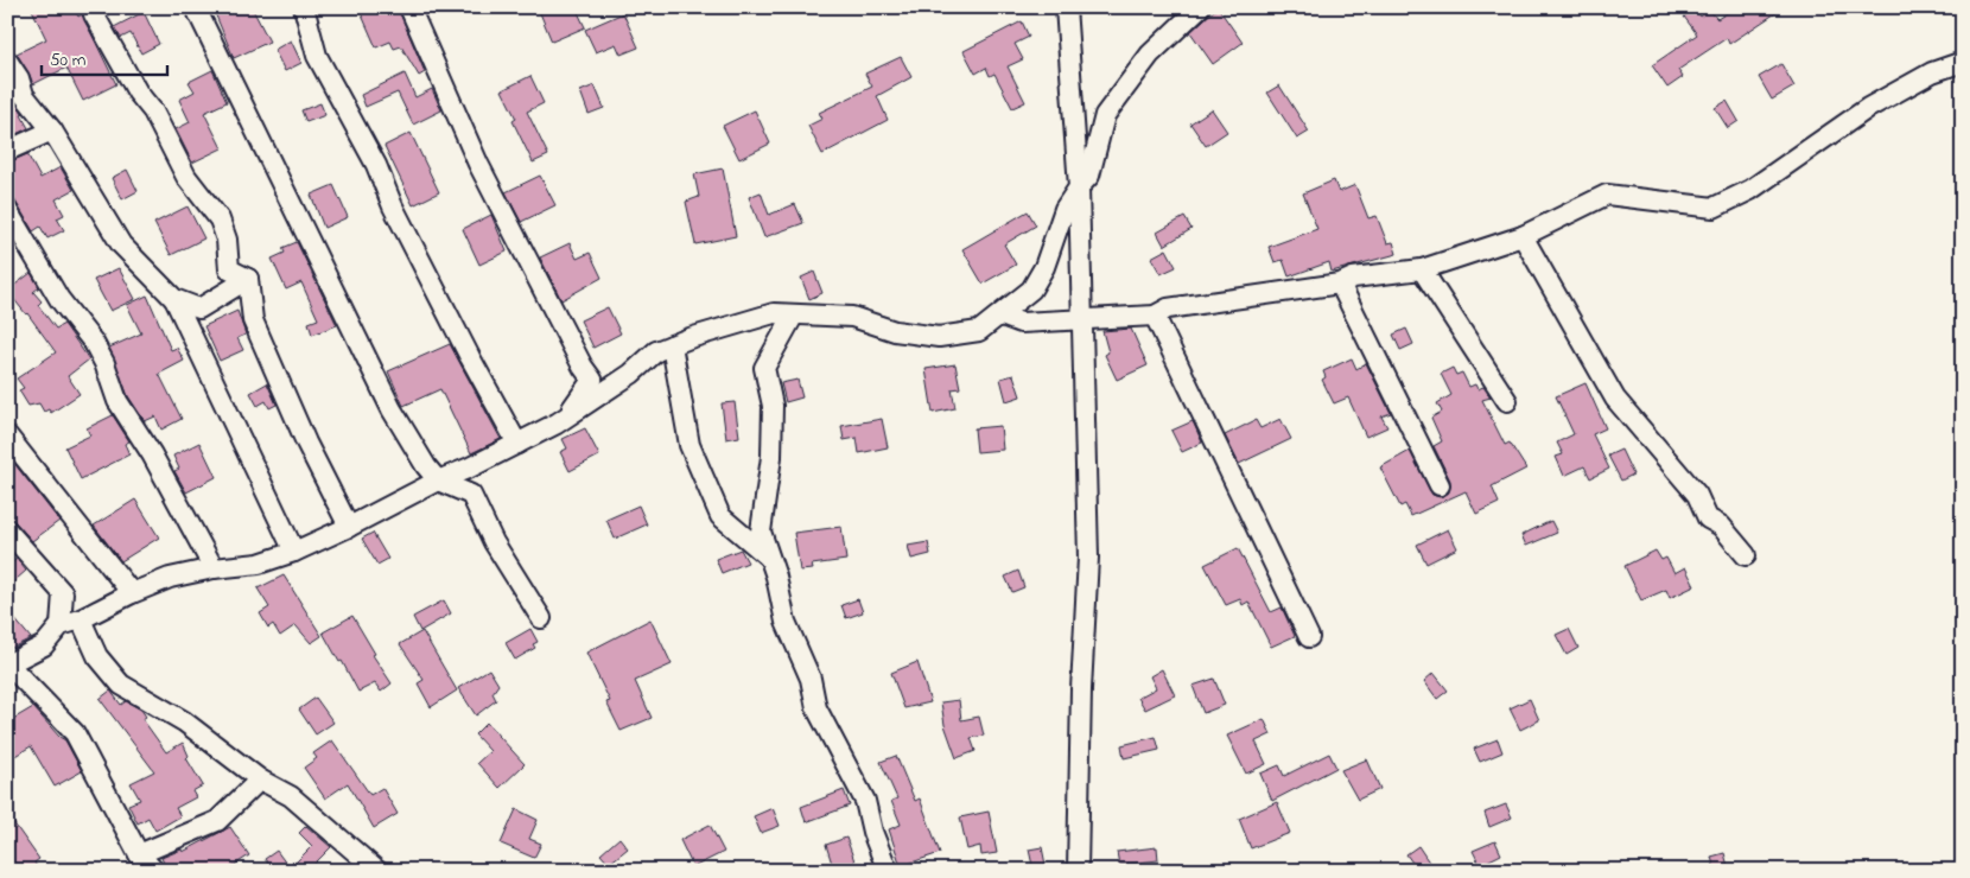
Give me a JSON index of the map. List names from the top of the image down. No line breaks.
{"scale_bar":"50 m"}
